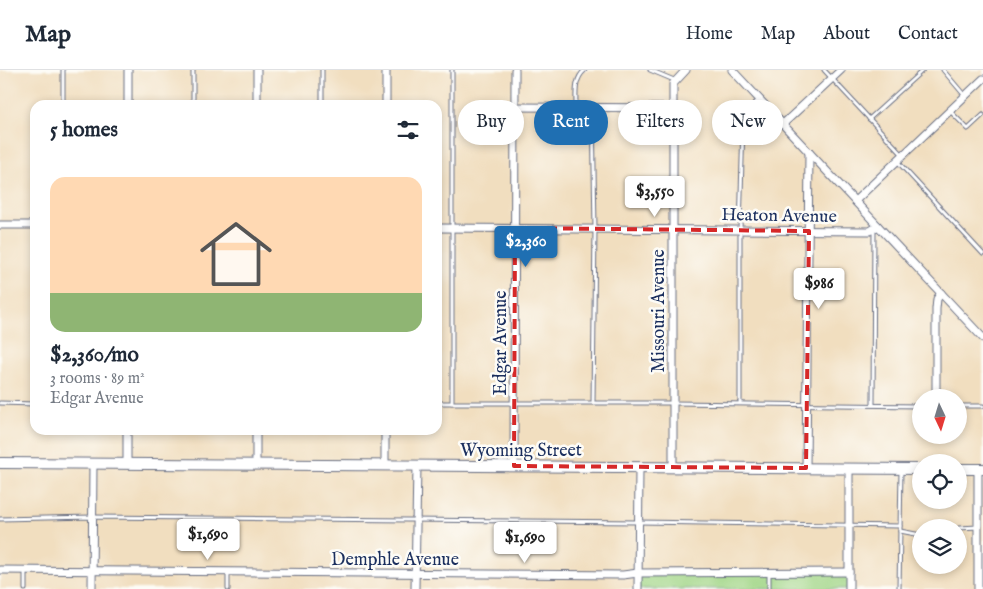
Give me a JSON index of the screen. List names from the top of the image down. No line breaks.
{"streets":{"street":["Heaton Avenue","Missouri Avenue","Edgar Avenue","Wyoming Street","Demphle Avenue"]},"crossings":[["Heaton Avenue","Missouri Avenue"],["Heaton Avenue","Edgar Avenue"],["Missouri Avenue","Wyoming Street"],["Edgar Avenue","Wyoming Street"]],"north":"bottom","page":{"header":"Map","nav":["Home","Map","About","Contact"],"chip":["Buy","Rent","Filters","New"],"heading":"5 homes","list":[{"name":"$2,360/mo","note":"3 rooms · 89 m² · Edgar Avenue"}],"price":["$3,550","$2,360","$986","$1,690","$1,690"]}}
